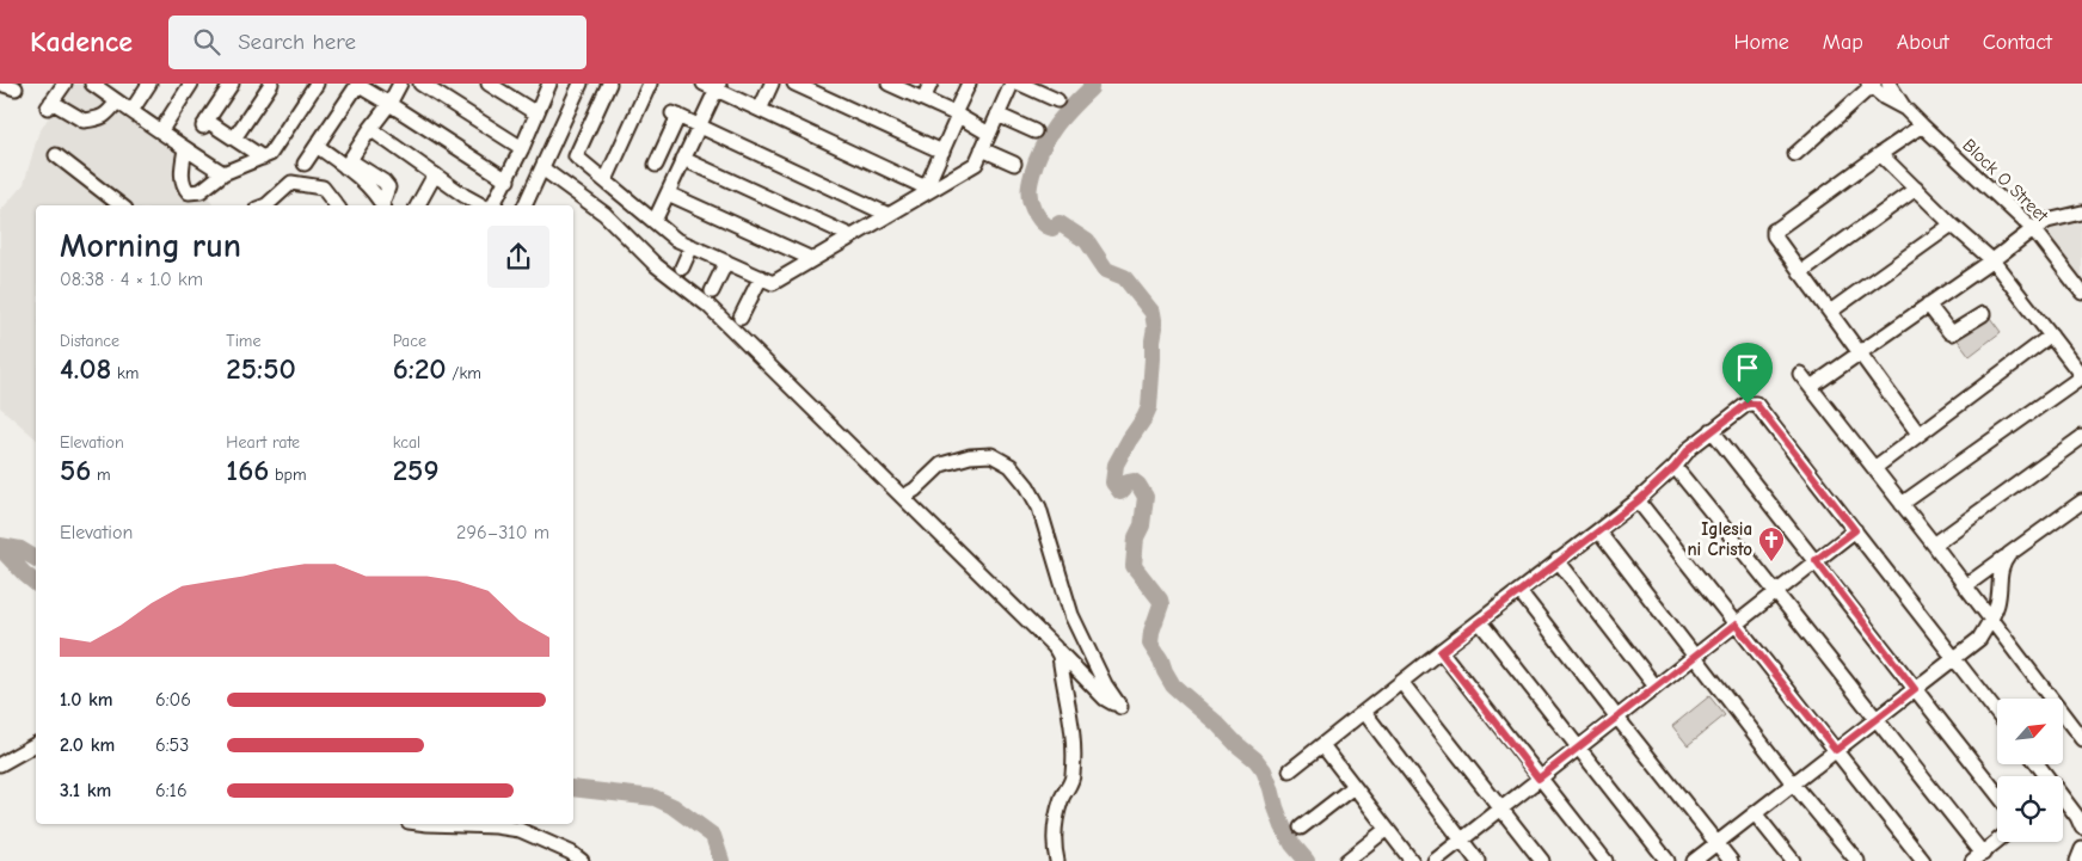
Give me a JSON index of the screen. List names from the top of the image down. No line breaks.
{"streets":{"street":["Block O Street"]},"places":{"church":["Iglesia ni Cristo"]},"north":"top right","page":{"header":"Kadence","search":"Search here","nav":["Home","Map","About","Contact"],"heading":["Morning run","08:38 · 4 × 1.0 km"],"stats":[["Distance","4.08 km"],["Time","25:50"],["Pace","6:20 /km"],["Elevation","56 m"],["Heart rate","166 bpm"],["kcal","259"]],"chart":["Elevation","296–310 m"],"list":[{"name":"1.0 km","note":"6:06"},{"name":"2.0 km","note":"6:53"},{"name":"3.1 km","note":"6:16"}]}}
